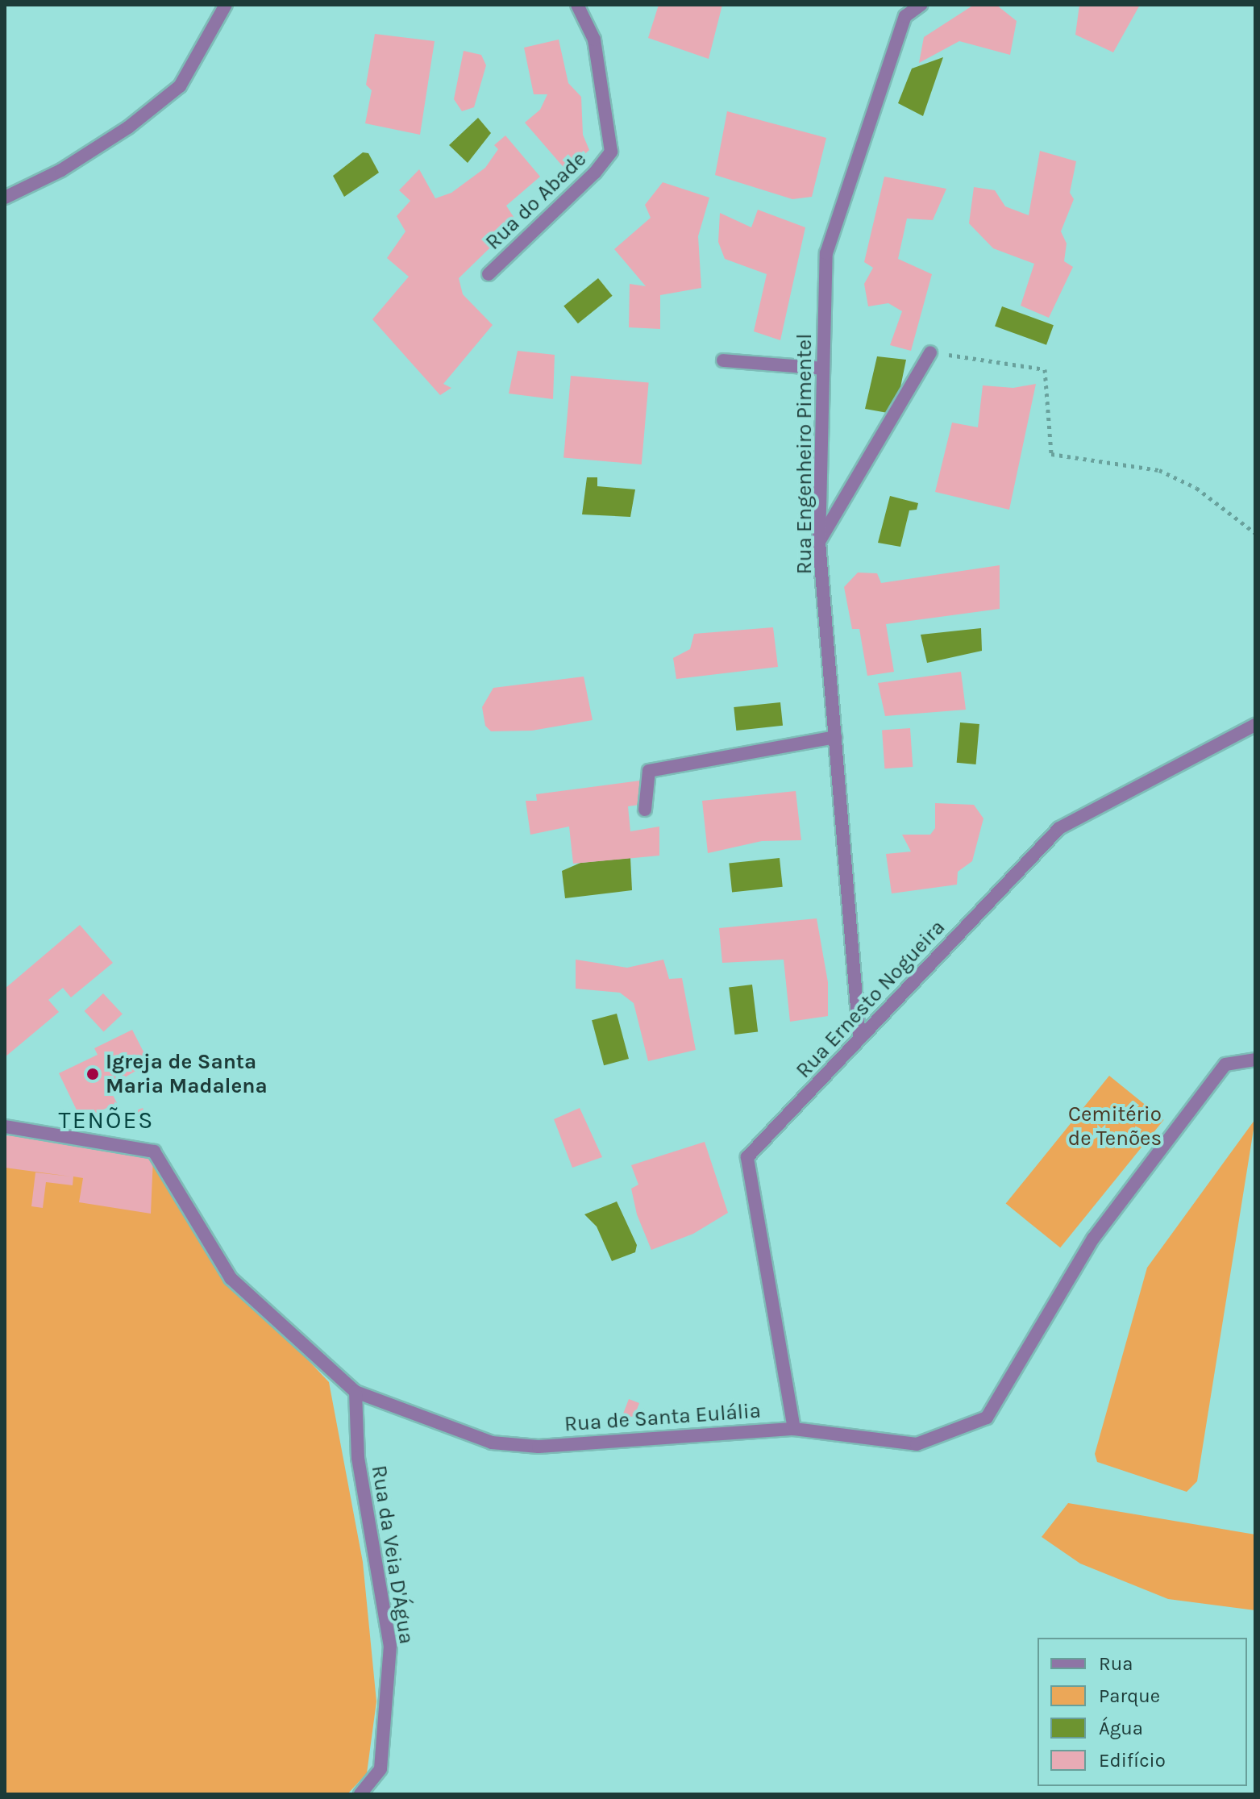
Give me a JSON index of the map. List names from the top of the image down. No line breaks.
{"streets":{"street":["Rua do Abade","Rua Engenheiro Pimentel","Rua Ernesto Nogueira","Rua de Santa Eulália","Rua da Veia D'Água"]},"crossings":[["Rua Engenheiro Pimentel","Rua Ernesto Nogueira"],["Rua Ernesto Nogueira","Rua de Santa Eulália"],["Rua de Santa Eulália","Rua da Veia D'Água"]],"districts":["TENÕES"],"parks":["Cemitério de Tenões"],"places":["Igreja de Santa Maria Madalena"],"legend":["Rua","Parque","Água","Edifício"]}
